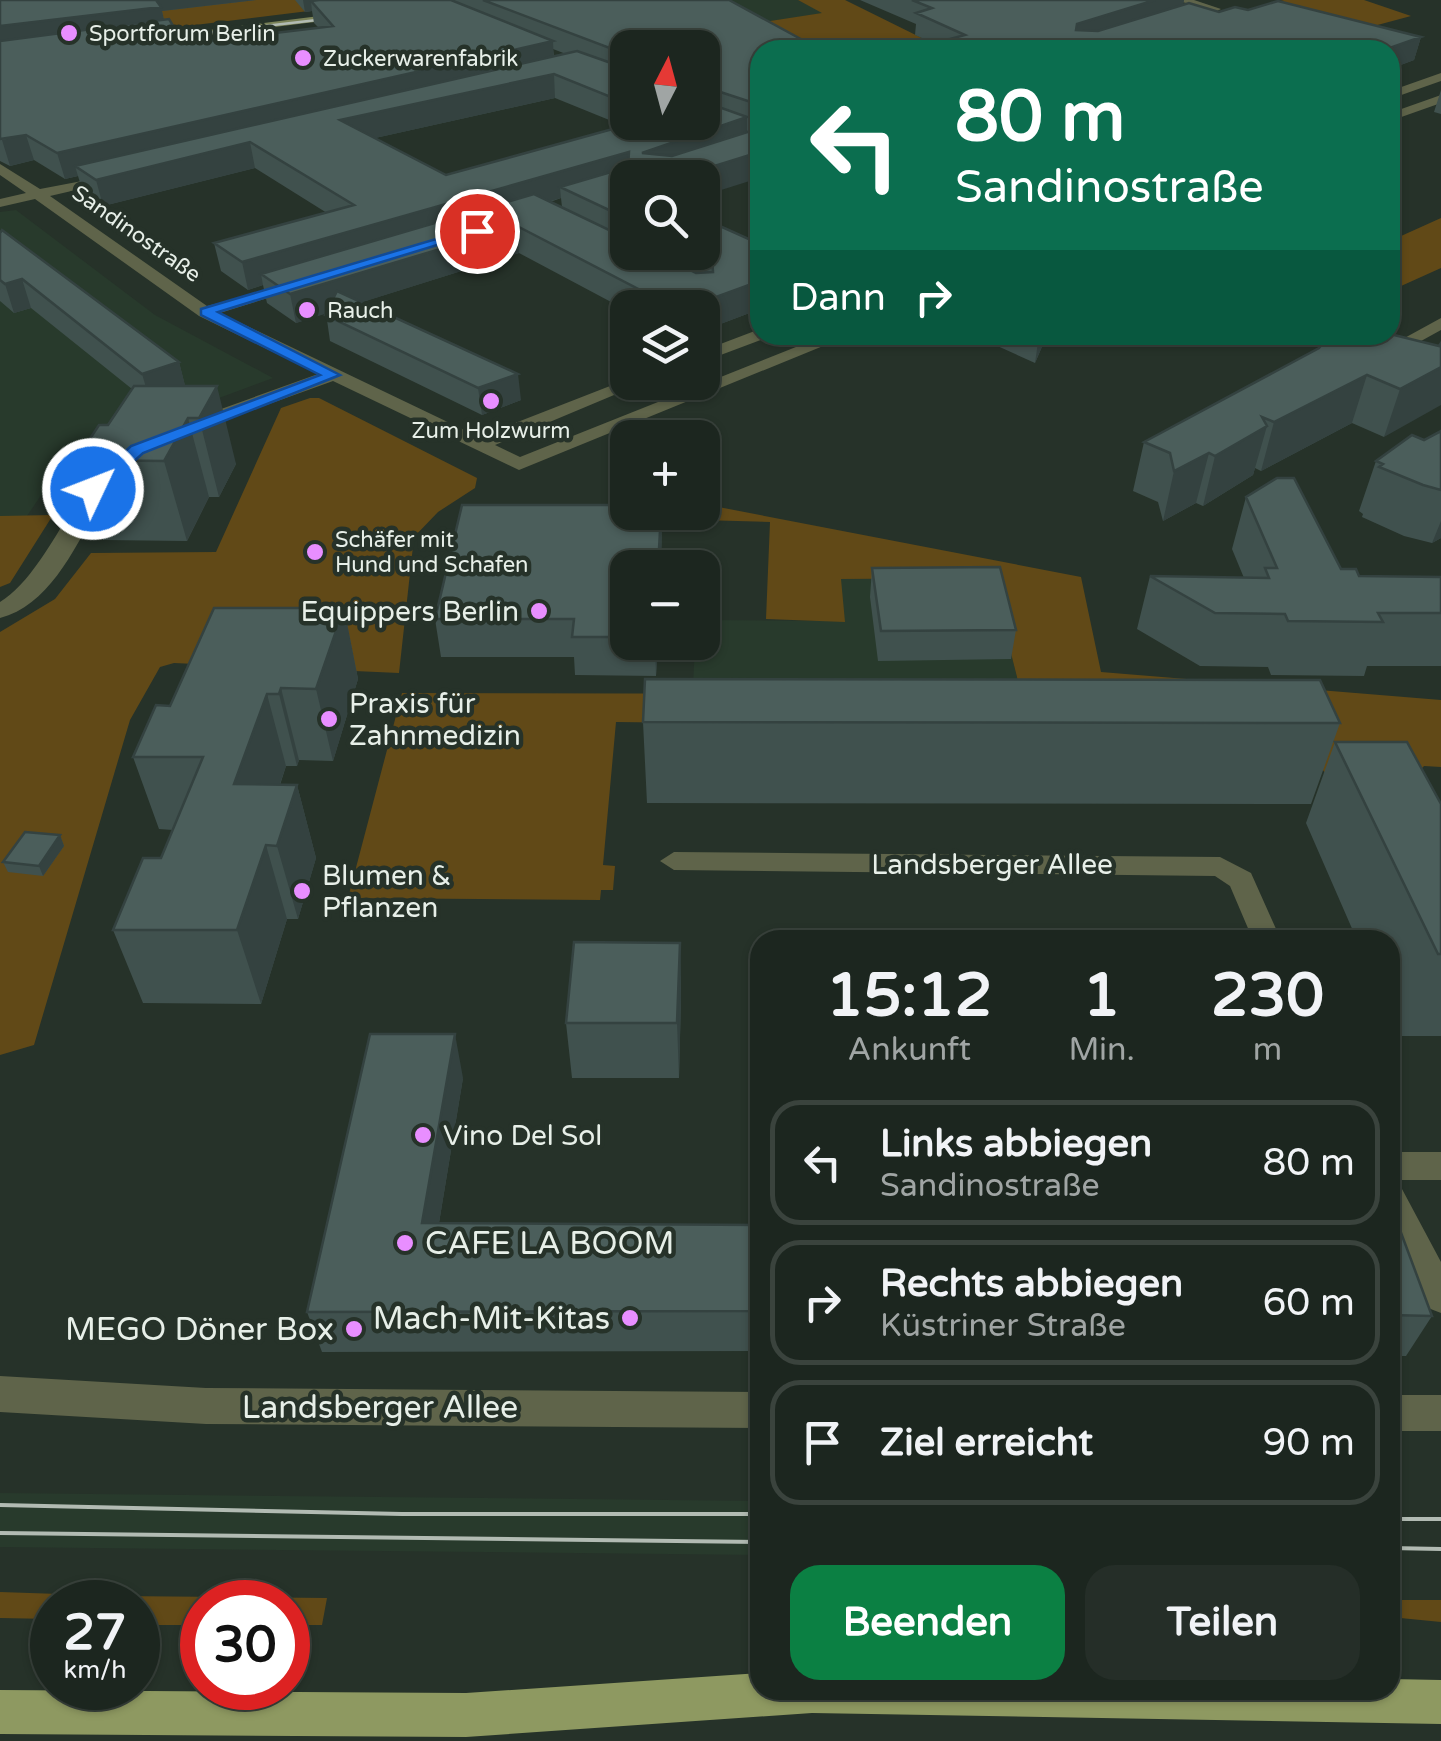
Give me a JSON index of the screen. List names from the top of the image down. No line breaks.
{"streets":{"street":["Sandinostraße","Landsberger Allee"]},"places":["Sportforum Berlin","Zuckerwarenfabrik","Rauch","Zum Holzwurm","Schäfer mit Hund und Schafen","Equippers Berlin","Praxis für Zahnmedizin","Blumen & Pflanzen","Vino Del Sol","CAFE LA BOOM","Mach-Mit-Kitas","MEGO Döner Box"],"north":"top","page":{"map_buttons":["+","−"],"turn":["80 m","Sandinostraße"],"then":"Dann","eta":["15:12","Ankunft","1","Min.","230","m"],"list":[{"name":"Links abbiegen","note":"Sandinostraße","value":"80 m"},{"name":"Rechts abbiegen","note":"Küstriner Straße","value":"60 m"},{"name":"Ziel erreicht","value":"90 m"}],"buttons":["Beenden","Teilen"],"speed":"27 km/h","limit":"30"}}
